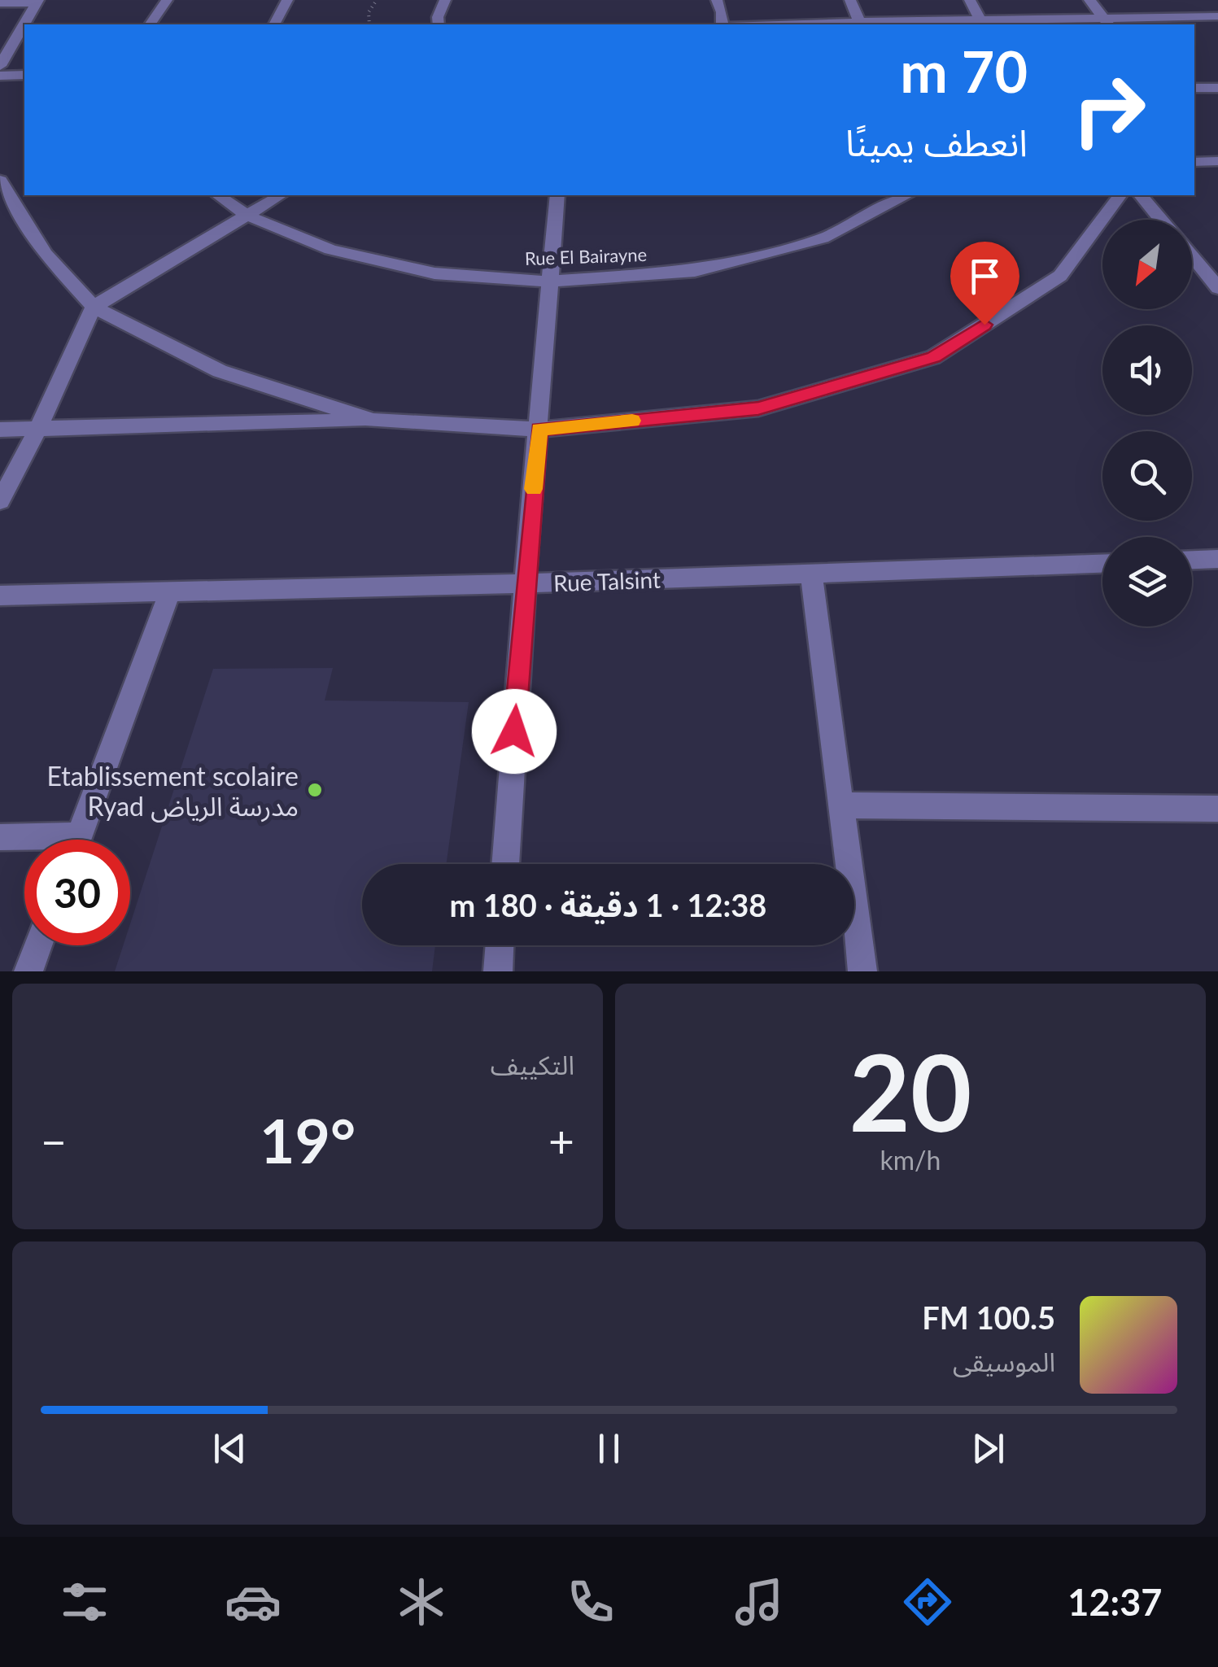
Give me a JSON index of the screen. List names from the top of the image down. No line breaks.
{"streets":{"street":["Rue El Bairayne","Rue Talsint"]},"places":["Etablissement scolaire Ryad مدرسة الرياض"],"north":"bottom left","page":{"turn":["70 m","انعطف يمينًا"],"limit":"30","trip":"12:38 · 1 دقيقة · 180 m","tile":[["20","km/h"],"التكييف"],"heat":["−","19°","+"],"song":["100.5 FM","الموسيقى"],"tabs":"12:37"}}
